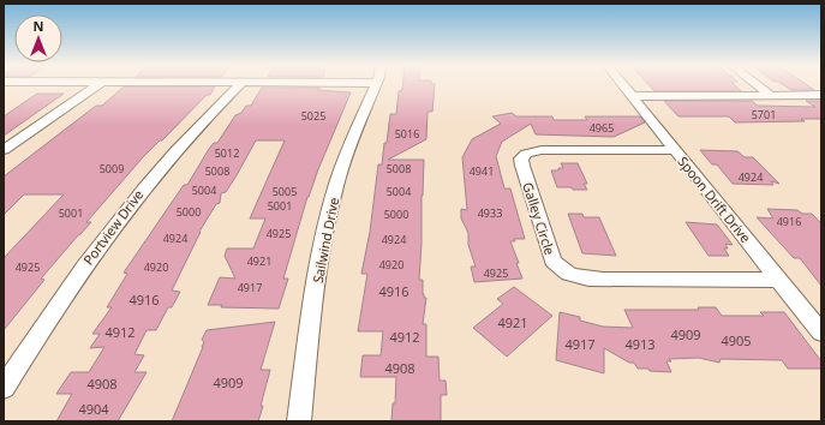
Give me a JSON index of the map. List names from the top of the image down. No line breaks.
{"streets":{"street":["Spoon Drift Drive","Galley Circle","Portview Drive","Sailwind Drive"]},"crossings":[["Spoon Drift Drive","Galley Circle"]],"house_numbers":["5701","5025","4965","5016","5012","5009","5008","5008","4941","4924","5004","5005","5004","5001","5000","5001","4933","5000","4916","4925","4924","4924","4921","4920","4925","4920","4925","4917","4916","4916","4921","4912","4909","4912","4905","4917","4913","4908","4909","4908","4904"],"north":"top"}
